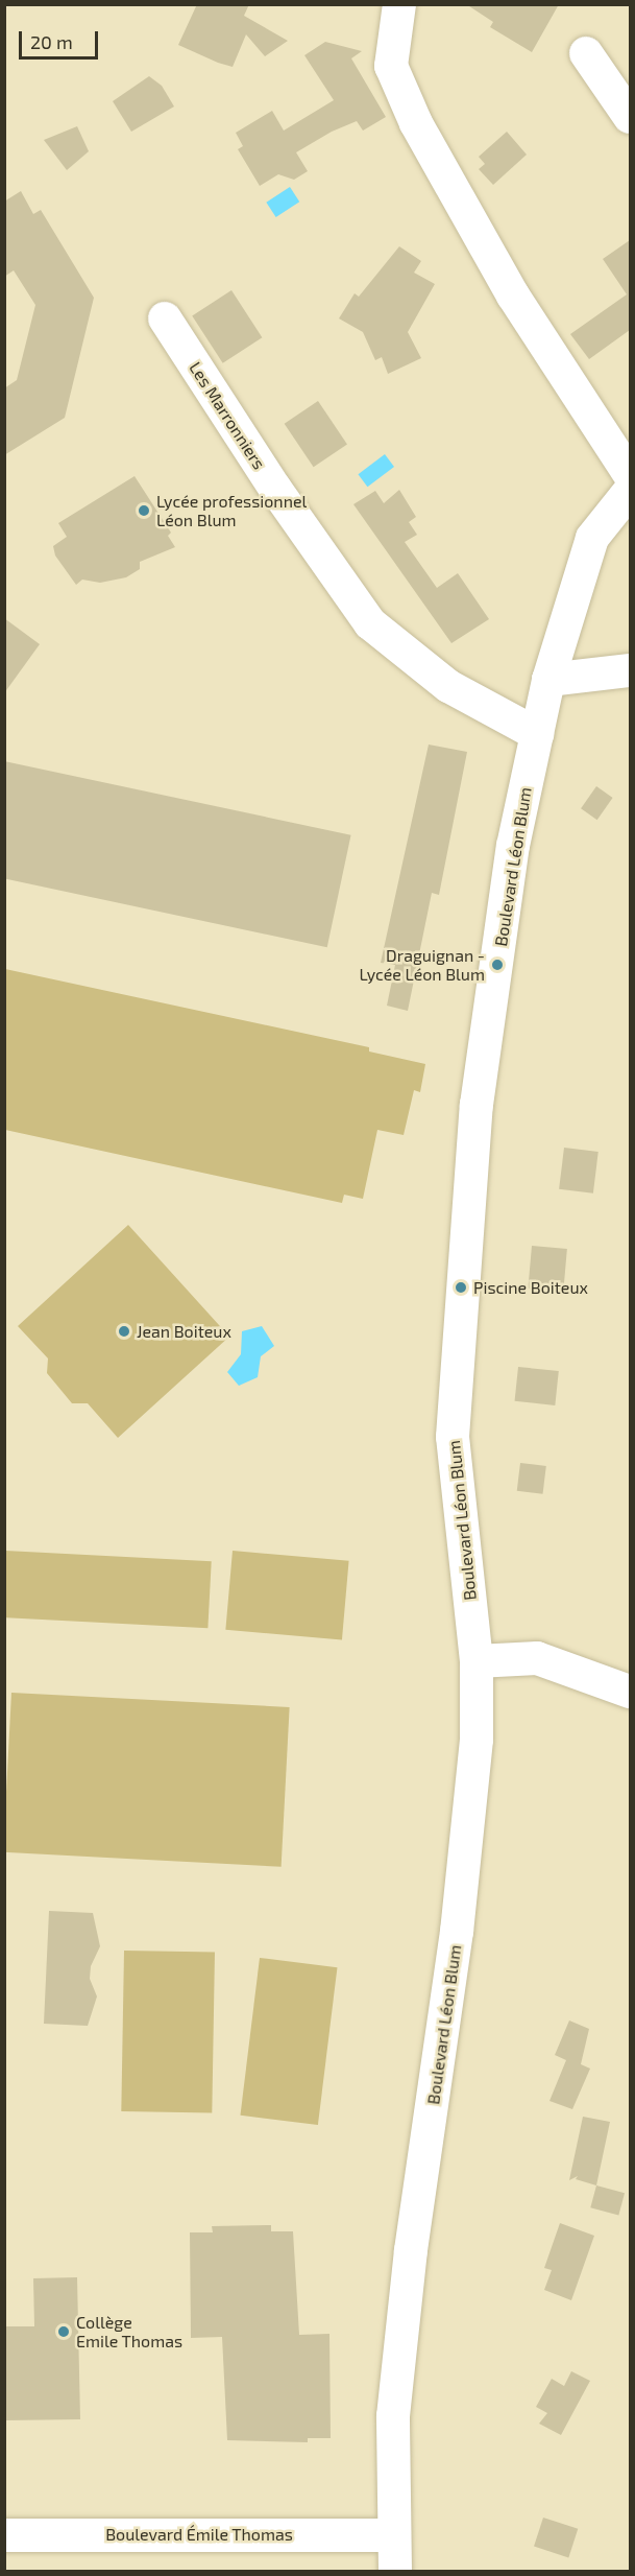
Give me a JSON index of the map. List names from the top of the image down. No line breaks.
{"streets":{"street":["Les Marronniers","Boulevard Léon Blum","Boulevard Émile Thomas"]},"crossings":[["Les Marronniers","Boulevard Léon Blum"],["Boulevard Léon Blum","Boulevard Émile Thomas"]],"places":["Lycée professionnel Léon Blum","Draguignan - Lycée Léon Blum","Piscine Boiteux","Jean Boiteux","Collège Emile Thomas"],"scale_bar":"20 m"}
